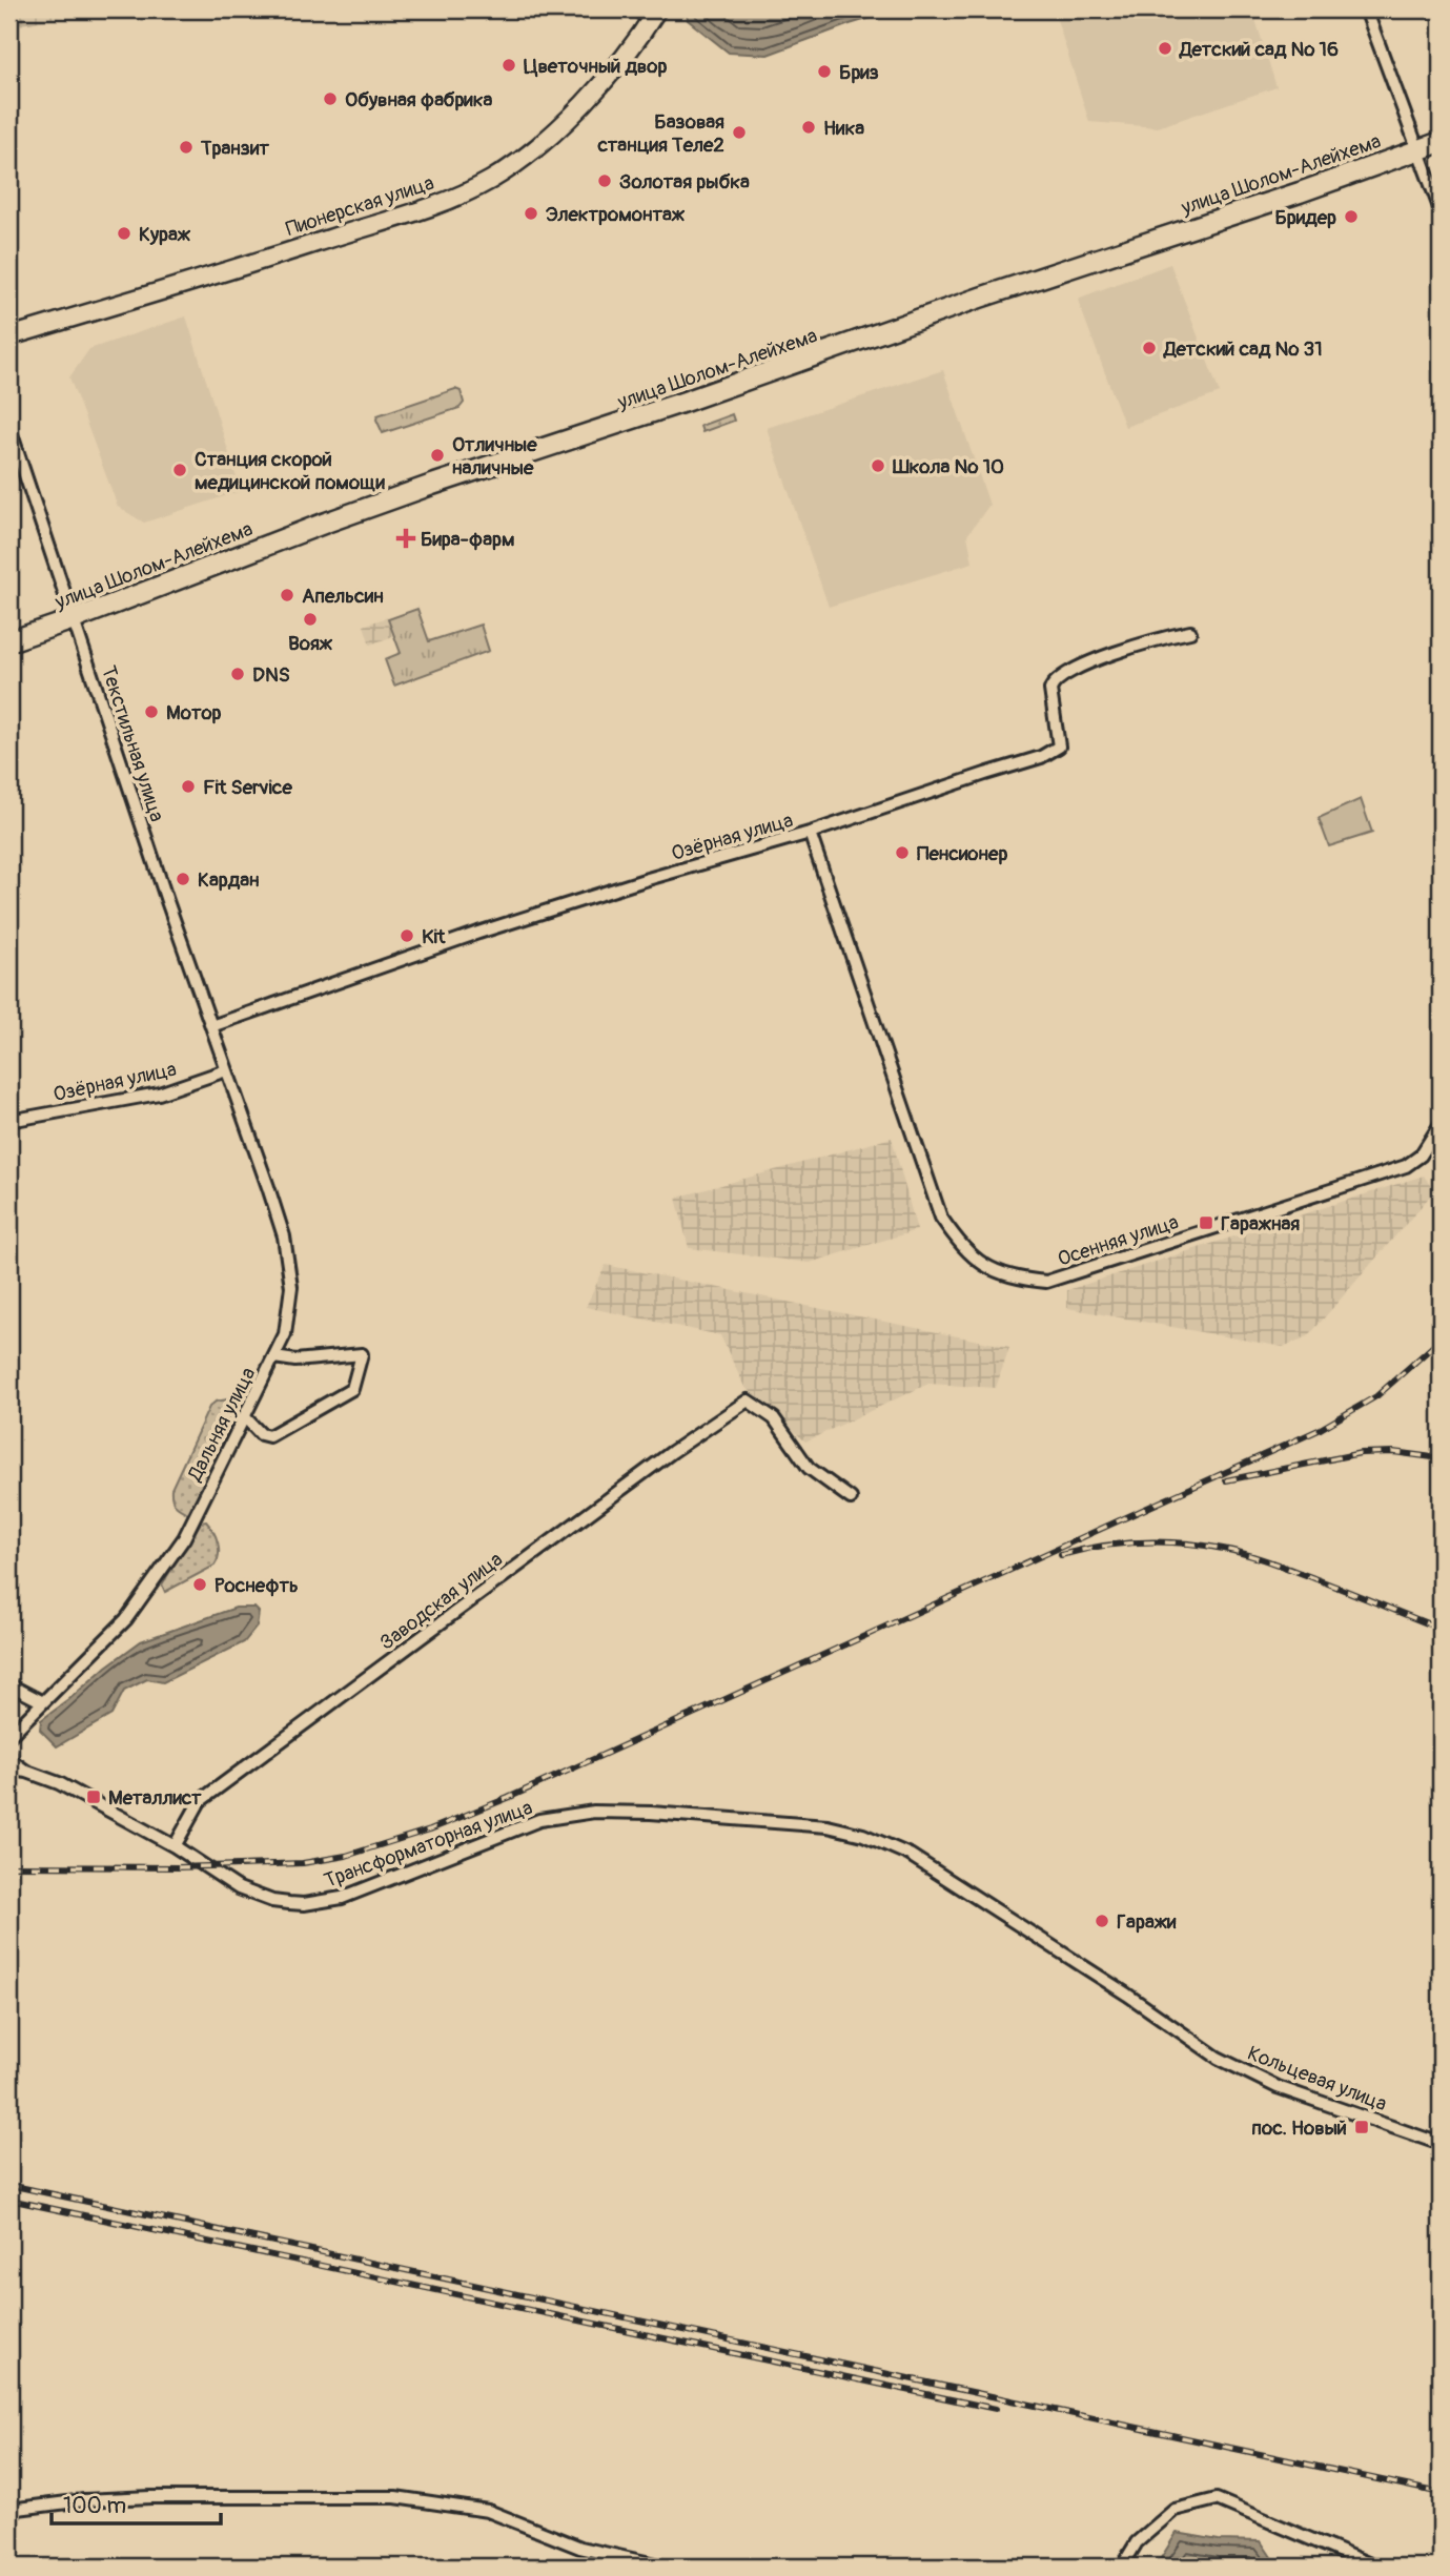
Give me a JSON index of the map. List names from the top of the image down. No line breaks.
{"streets":{"main road":["улица Шолом-Алейхема","Пионерская улица"],"street":["Текстильная улица","Озёрная улица","Осенняя улица","Дальняя улица","Заводская улица","Трансформаторная улица","Кольцевая улица"]},"crossings":[["улица Шолом-Алейхема","Текстильная улица"],["Текстильная улица","Озёрная улица"],["Текстильная улица","Дальняя улица"],["Озёрная улица","Осенняя улица"],["Озёрная улица","Дальняя улица"],["Заводская улица","Трансформаторная улица"],["Трансформаторная улица","Кольцевая улица"]],"places":{"other":["Детский сад № 16","Цветочный двор","Бриз","Обувная фабрика","Ника","Базовая станция Теле2","Транзит","Золотая рыбка","Электромонтаж","Бридер","Кураж","Детский сад № 31","Отличные наличные","Школа № 10","Станция скорой медицинской помощи","Апельсин","Вояж","DNS","Мотор","Fit Service","Пенсионер","Кардан","Kit","Роснефть","Гаражи"],"health":["Бира-фарм"],"transit":["Гаражная","Металлист","пос. Новый"]},"scale_bar":"100 m"}
